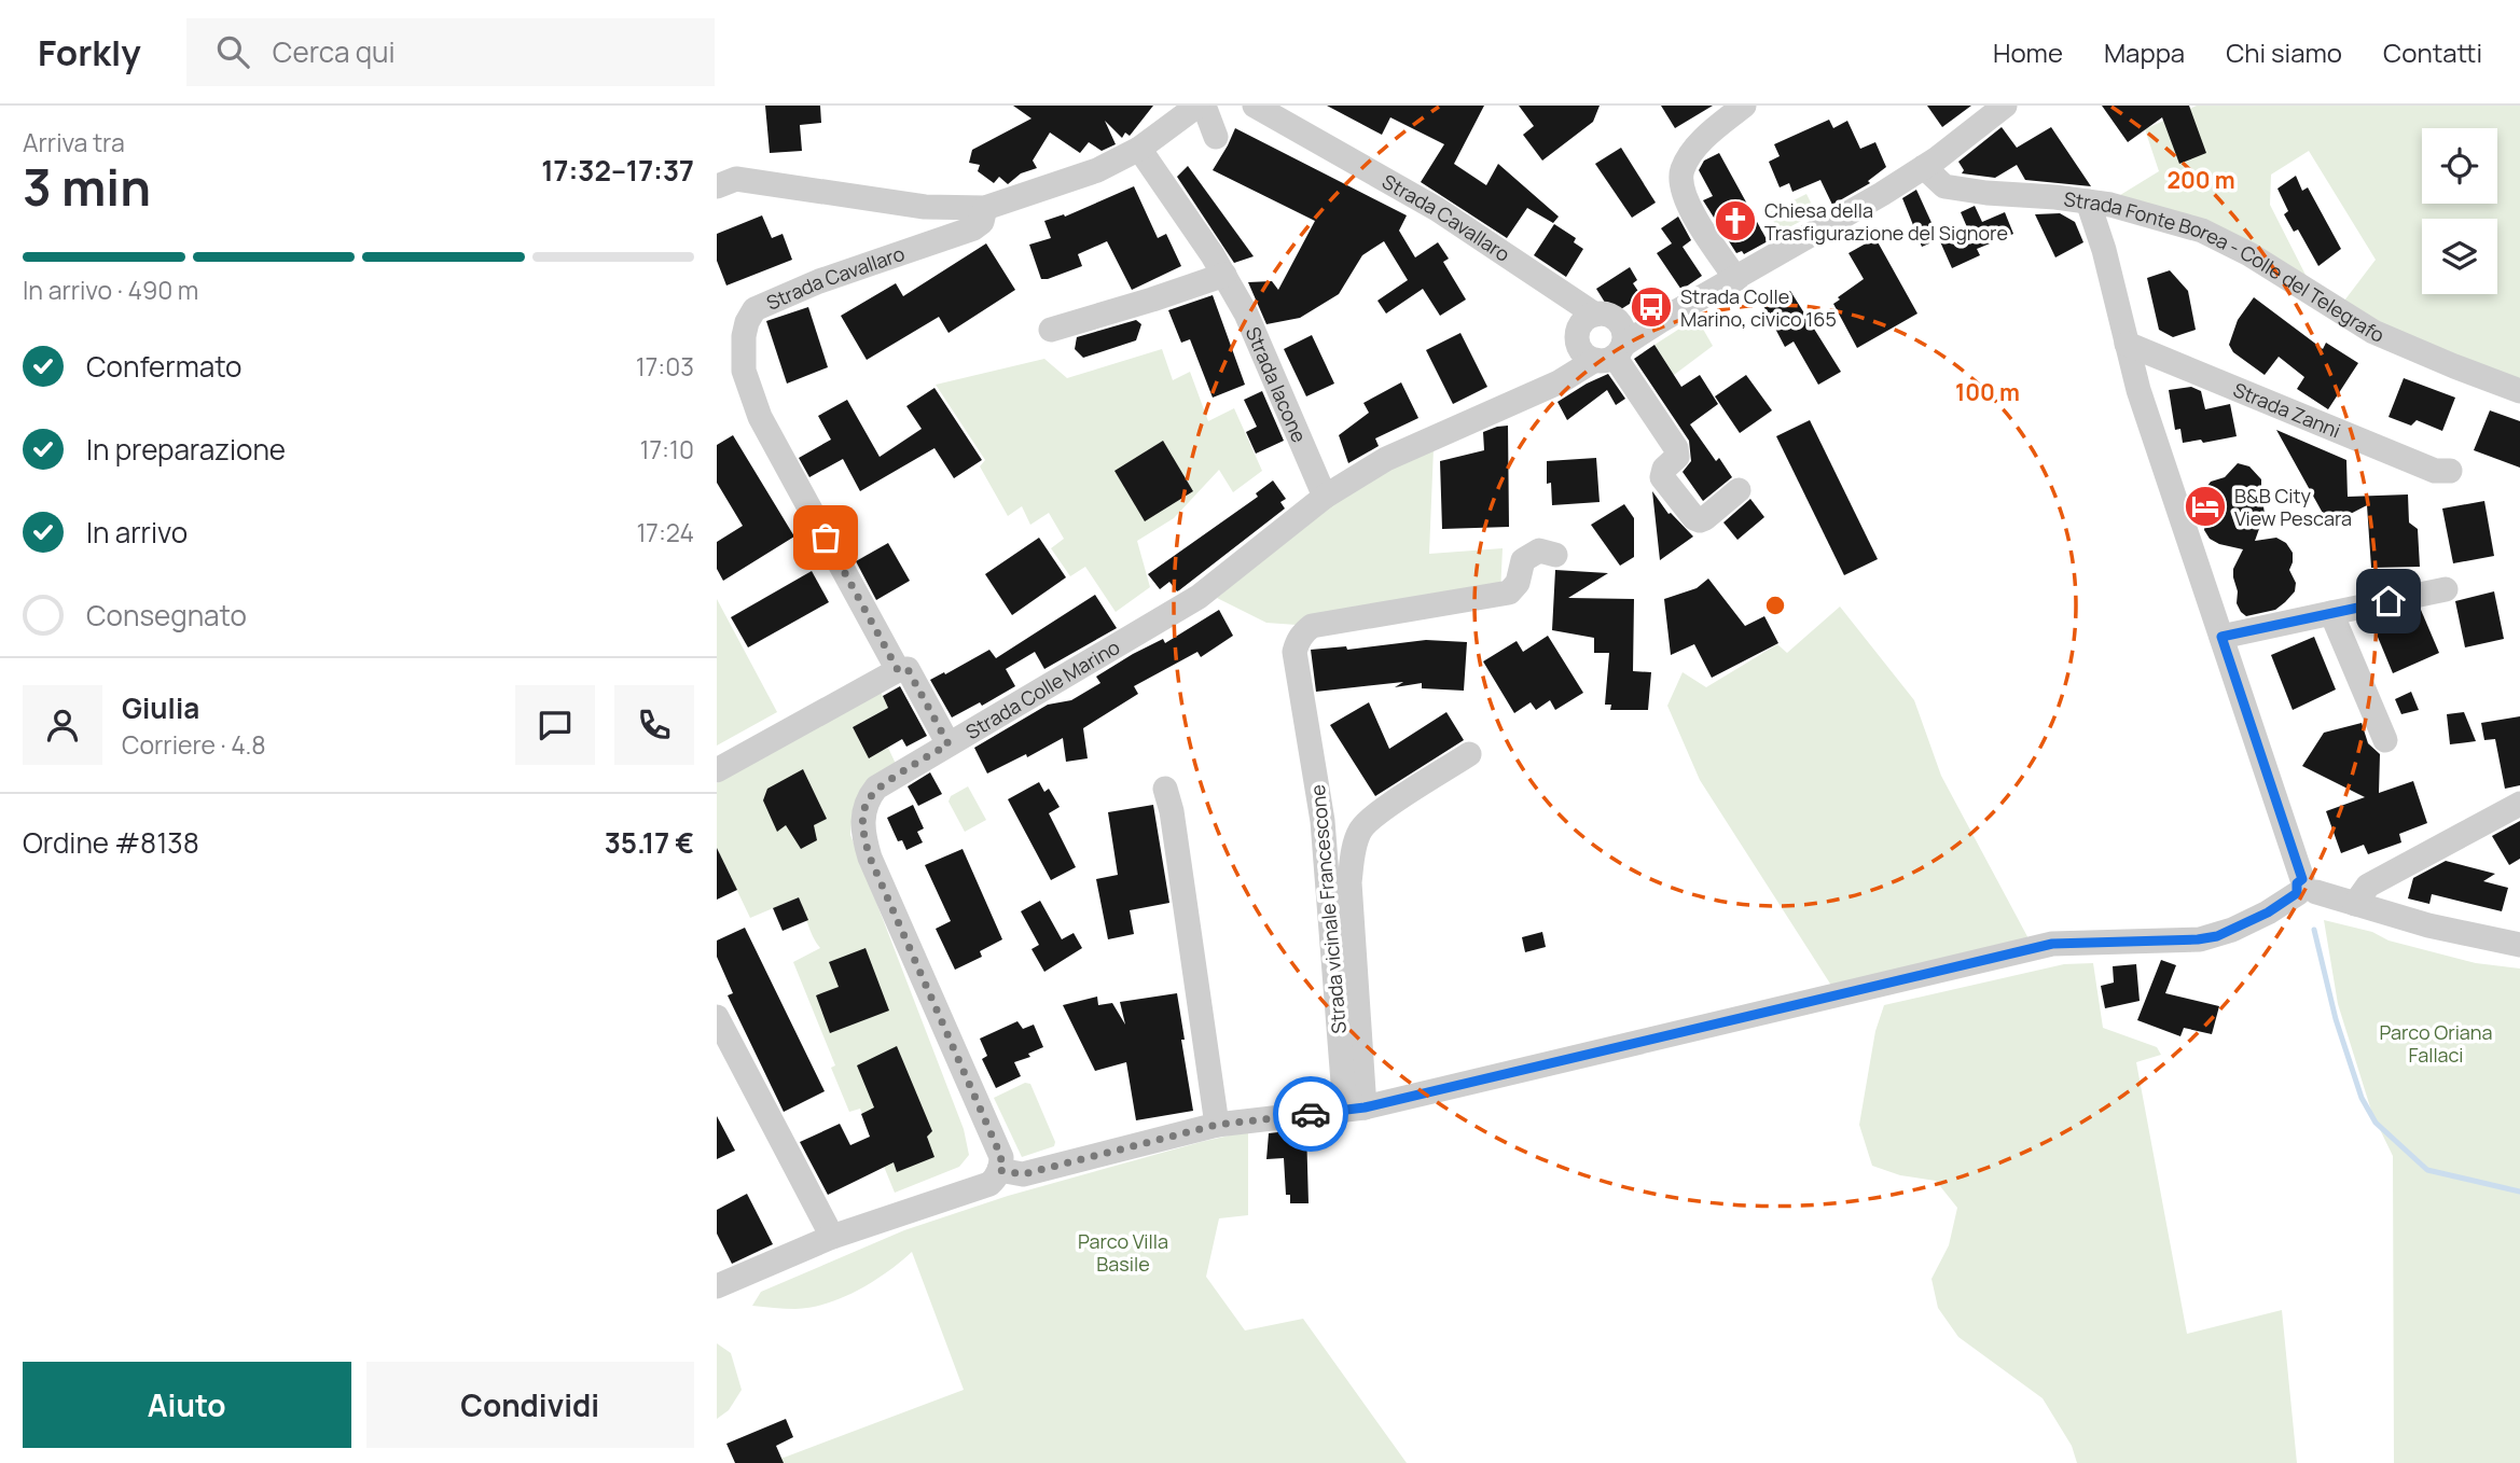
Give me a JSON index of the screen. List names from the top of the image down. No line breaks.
{"streets":{"street":["Strada Cavallaro","Strada Fonte Borea - Colle del Telegrafo","Strada Iacone","Strada Zanni","Strada Colle Marino","Strada vicinale Francescone"]},"crossings":[["Strada Cavallaro","Strada Iacone"],["Strada Cavallaro","Strada Colle Marino"],["Strada Iacone","Strada Colle Marino"]],"parks":["Parco Oriana Fallaci","Parco Villa Basile"],"places":{"church":["Chiesa della Trasfigurazione del Signore"],"bus stop":["Strada Colle Marino, civico 165"],"hotel":["B&B City View Pescara"]},"page":{"header":"Forkly","search":"Cerca qui","nav":["Home","Mappa","Chi siamo","Contatti"],"heading":["3 min","Arriva tra","17:32–17:37"],"panel":["Giulia","Corriere · 4.8","Ordine #8138","35.17 €"],"bar":"In arrivo · 490 m","list":[["Confermato","17:03"],["In preparazione","17:10"],["In arrivo","17:24"],"Consegnato"],"buttons":["Aiuto","Condividi"]},"rings":["200 m","100 m"]}
